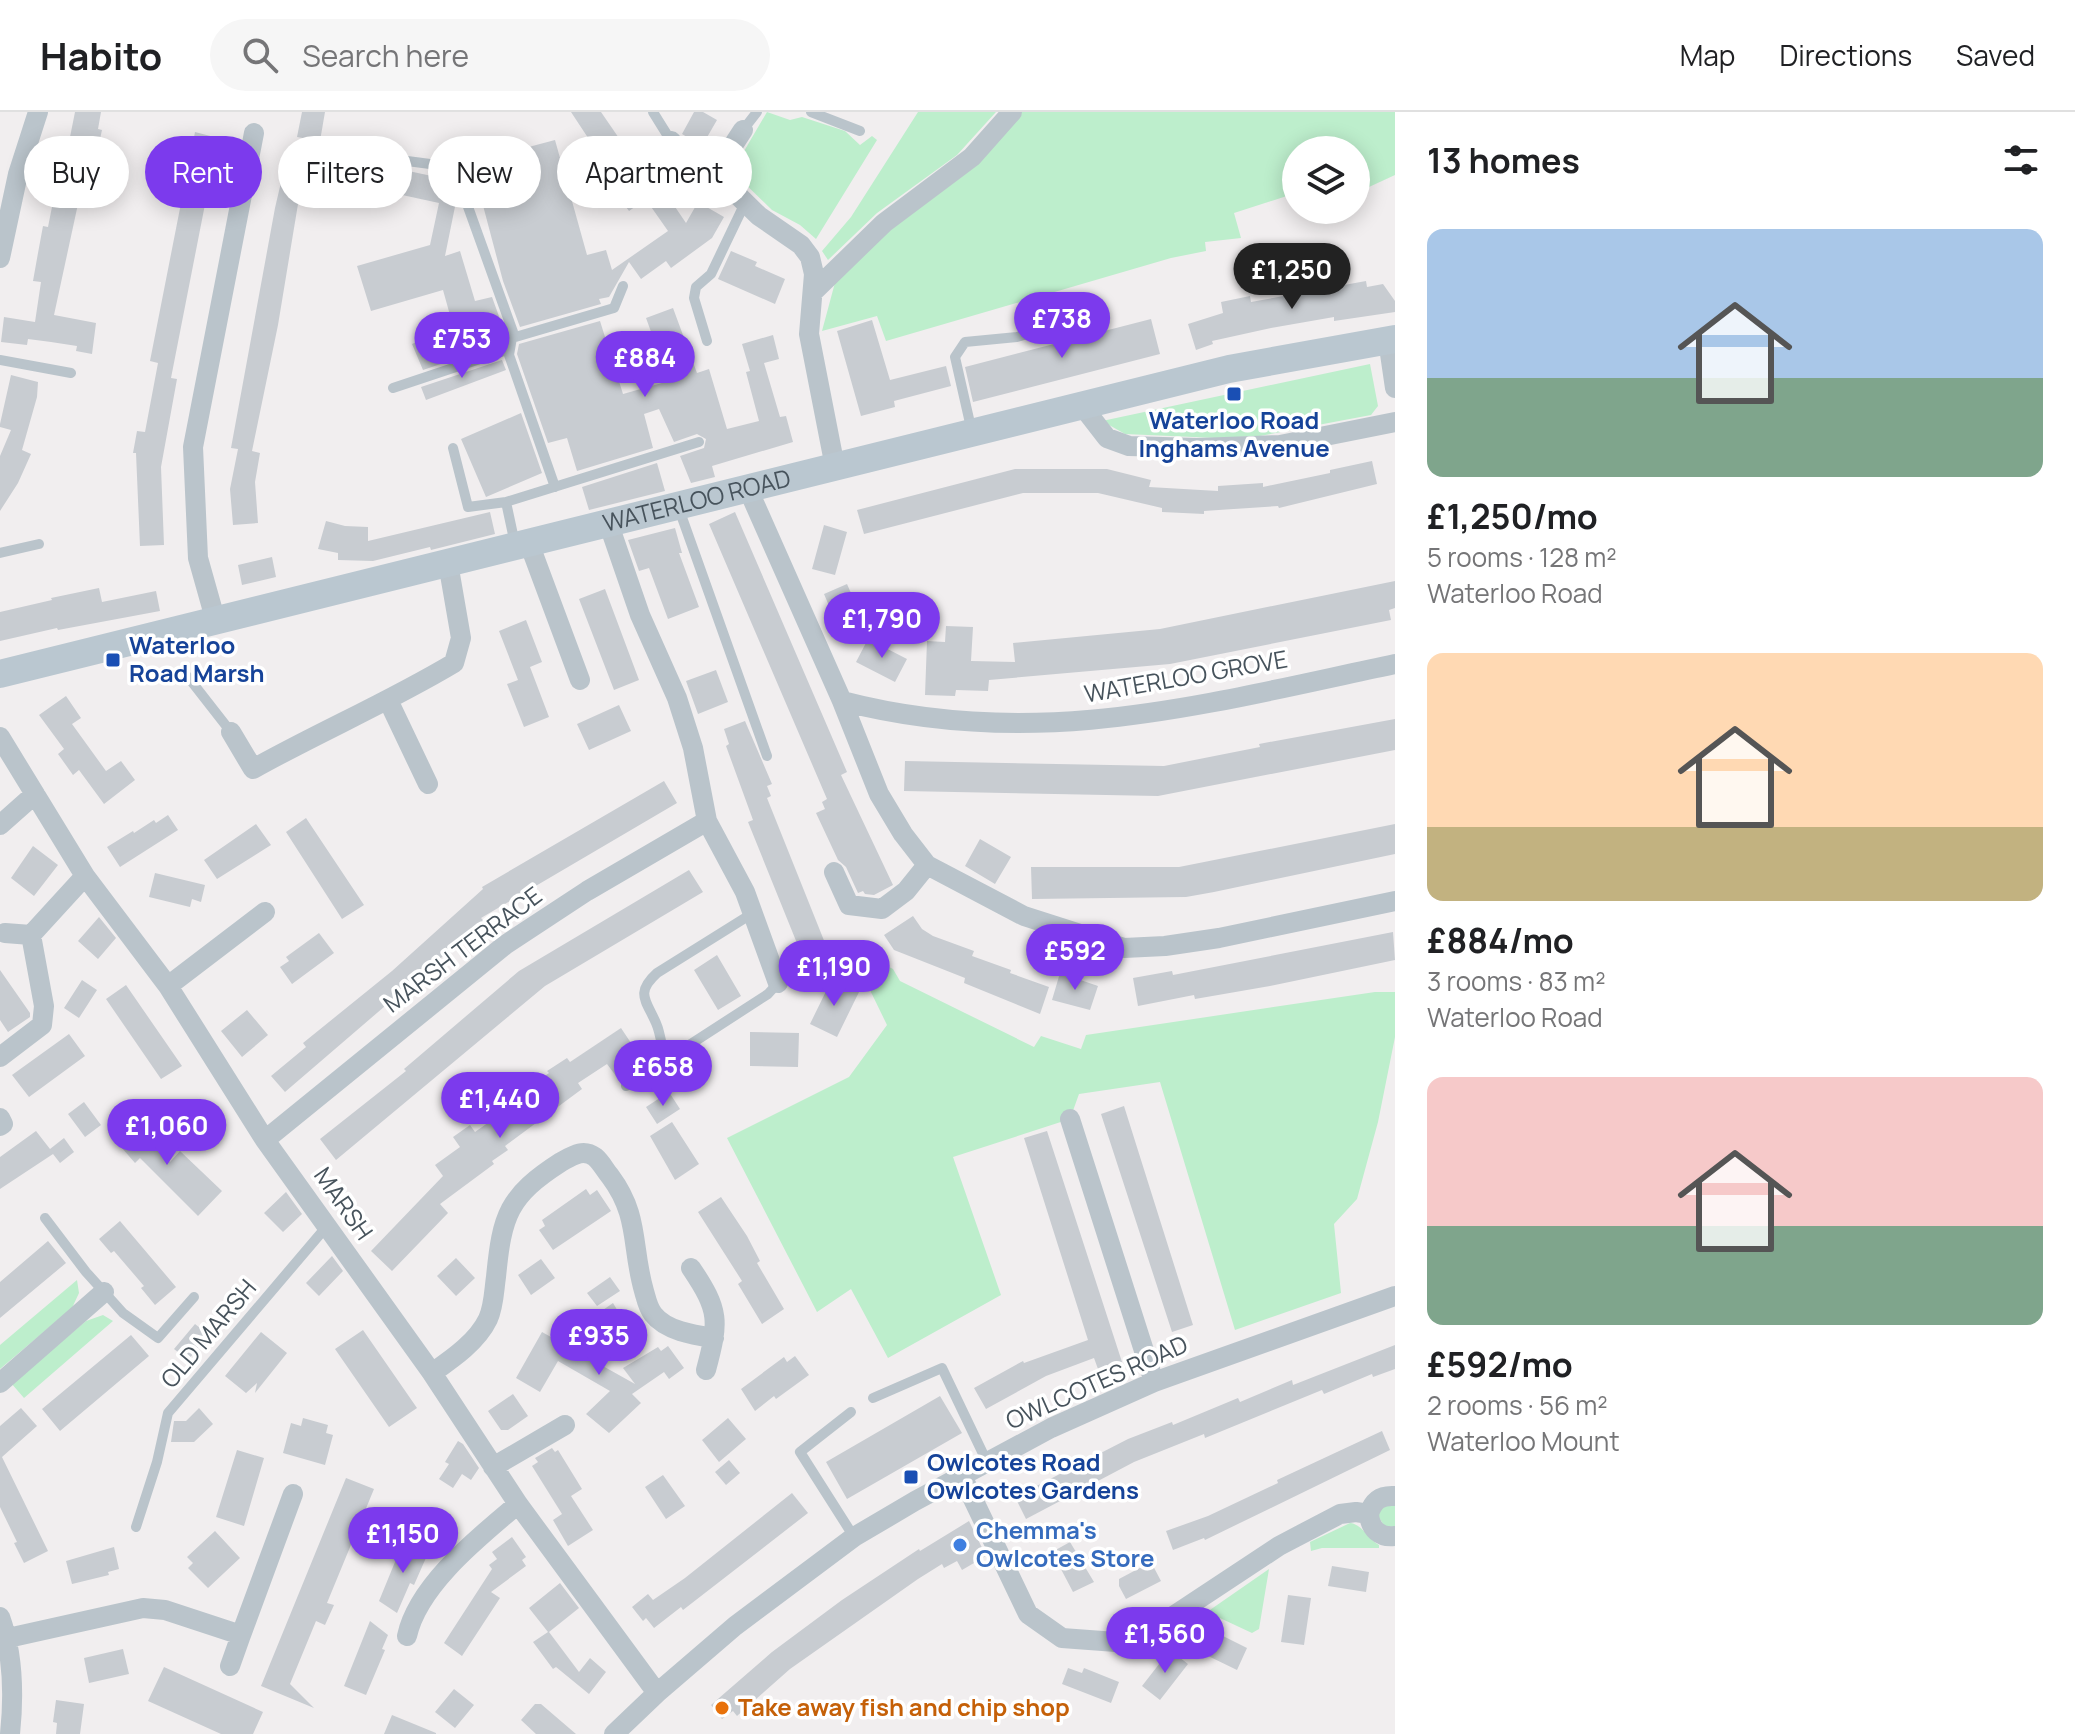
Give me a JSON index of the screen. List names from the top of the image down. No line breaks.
{"streets":{"main road":["WATERLOO ROAD"],"street":["WATERLOO GROVE","MARSH TERRACE","MARSH","OWLCOTES ROAD"],"lane":["OLD MARSH"]},"crossings":[["MARSH TERRACE","MARSH"],["MARSH","OLD MARSH"],["MARSH","OWLCOTES ROAD"]],"places":{"transit":["Waterloo Road Inghams Avenue","Waterloo Road Marsh","Owlcotes Road Owlcotes Gardens"],"other":["Chemma's Owlcotes Store","Take away fish and chip shop"]},"page":{"header":"Habito","search":"Search here","nav":["Map","Directions","Saved"],"heading":"13 homes","chip":["Buy","Rent","Filters","New","Apartment"],"list":[{"name":"£1,250/mo","note":"5 rooms · 128 m² · Waterloo Road"},{"name":"£884/mo","note":"3 rooms · 83 m² · Waterloo Road"},{"name":"£592/mo","note":"2 rooms · 56 m² · Waterloo Mount"}],"price":["£1,250","£738","£753","£884","£1,790","£592","£1,190","£658","£1,440","£1,060","£935","£1,150","£1,560"]}}
